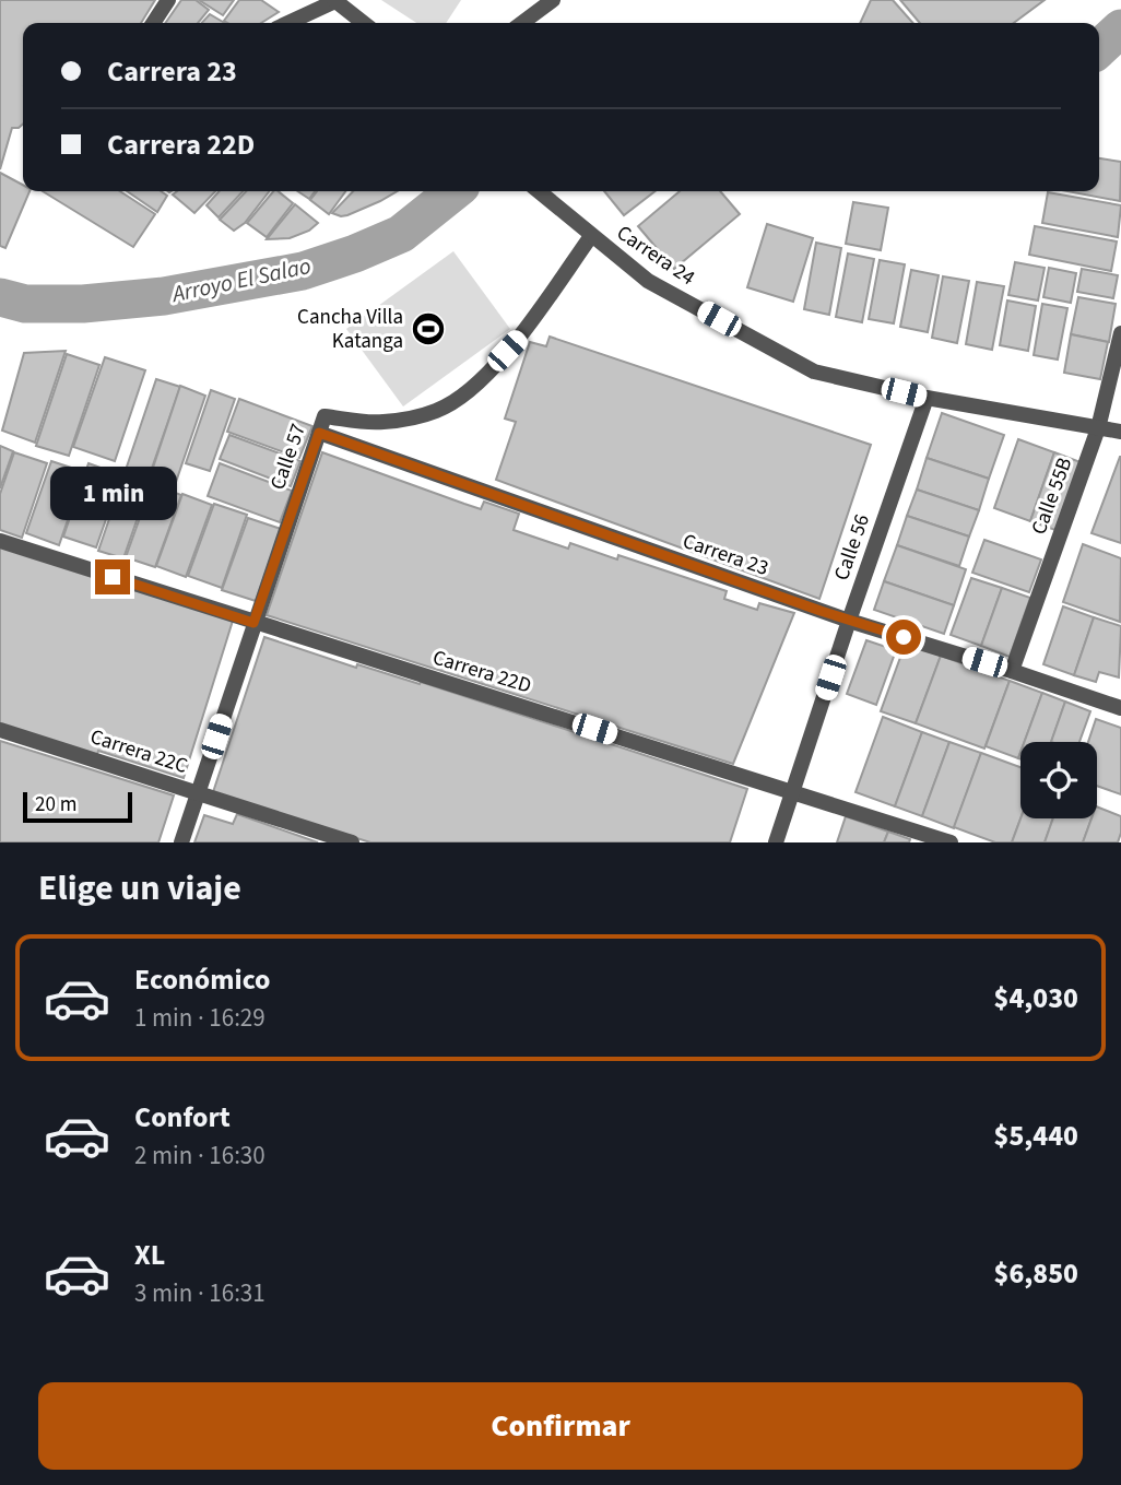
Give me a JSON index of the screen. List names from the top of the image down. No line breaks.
{"streets":{"street":["Carrera 24","Calle 57","Calle 55B","Calle 56","Carrera 23","Carrera 22D","Carrera 22C"]},"crossings":[["Carrera 24","Calle 57"],["Carrera 24","Calle 55B"],["Carrera 24","Calle 56"],["Calle 57","Carrera 23"],["Calle 57","Carrera 22D"],["Calle 57","Carrera 22C"],["Calle 55B","Carrera 23"],["Calle 56","Carrera 23"],["Calle 56","Carrera 22D"]],"water":["Arroyo El Salao"],"places":{"sports":["Cancha Villa Katanga"]},"scale_bar":"20 m","page":{"banner":["Carrera 23","Carrera 22D"],"bubble":"1 min","scale":"20 m","heading":"Elige un viaje","list":[{"name":"Económico","note":"1 min · 16:29","value":"$4,030"},{"name":"Confort","note":"2 min · 16:30","value":"$5,440"},{"name":"XL","note":"3 min · 16:31","value":"$6,850"}],"buttons":"Confirmar"}}
